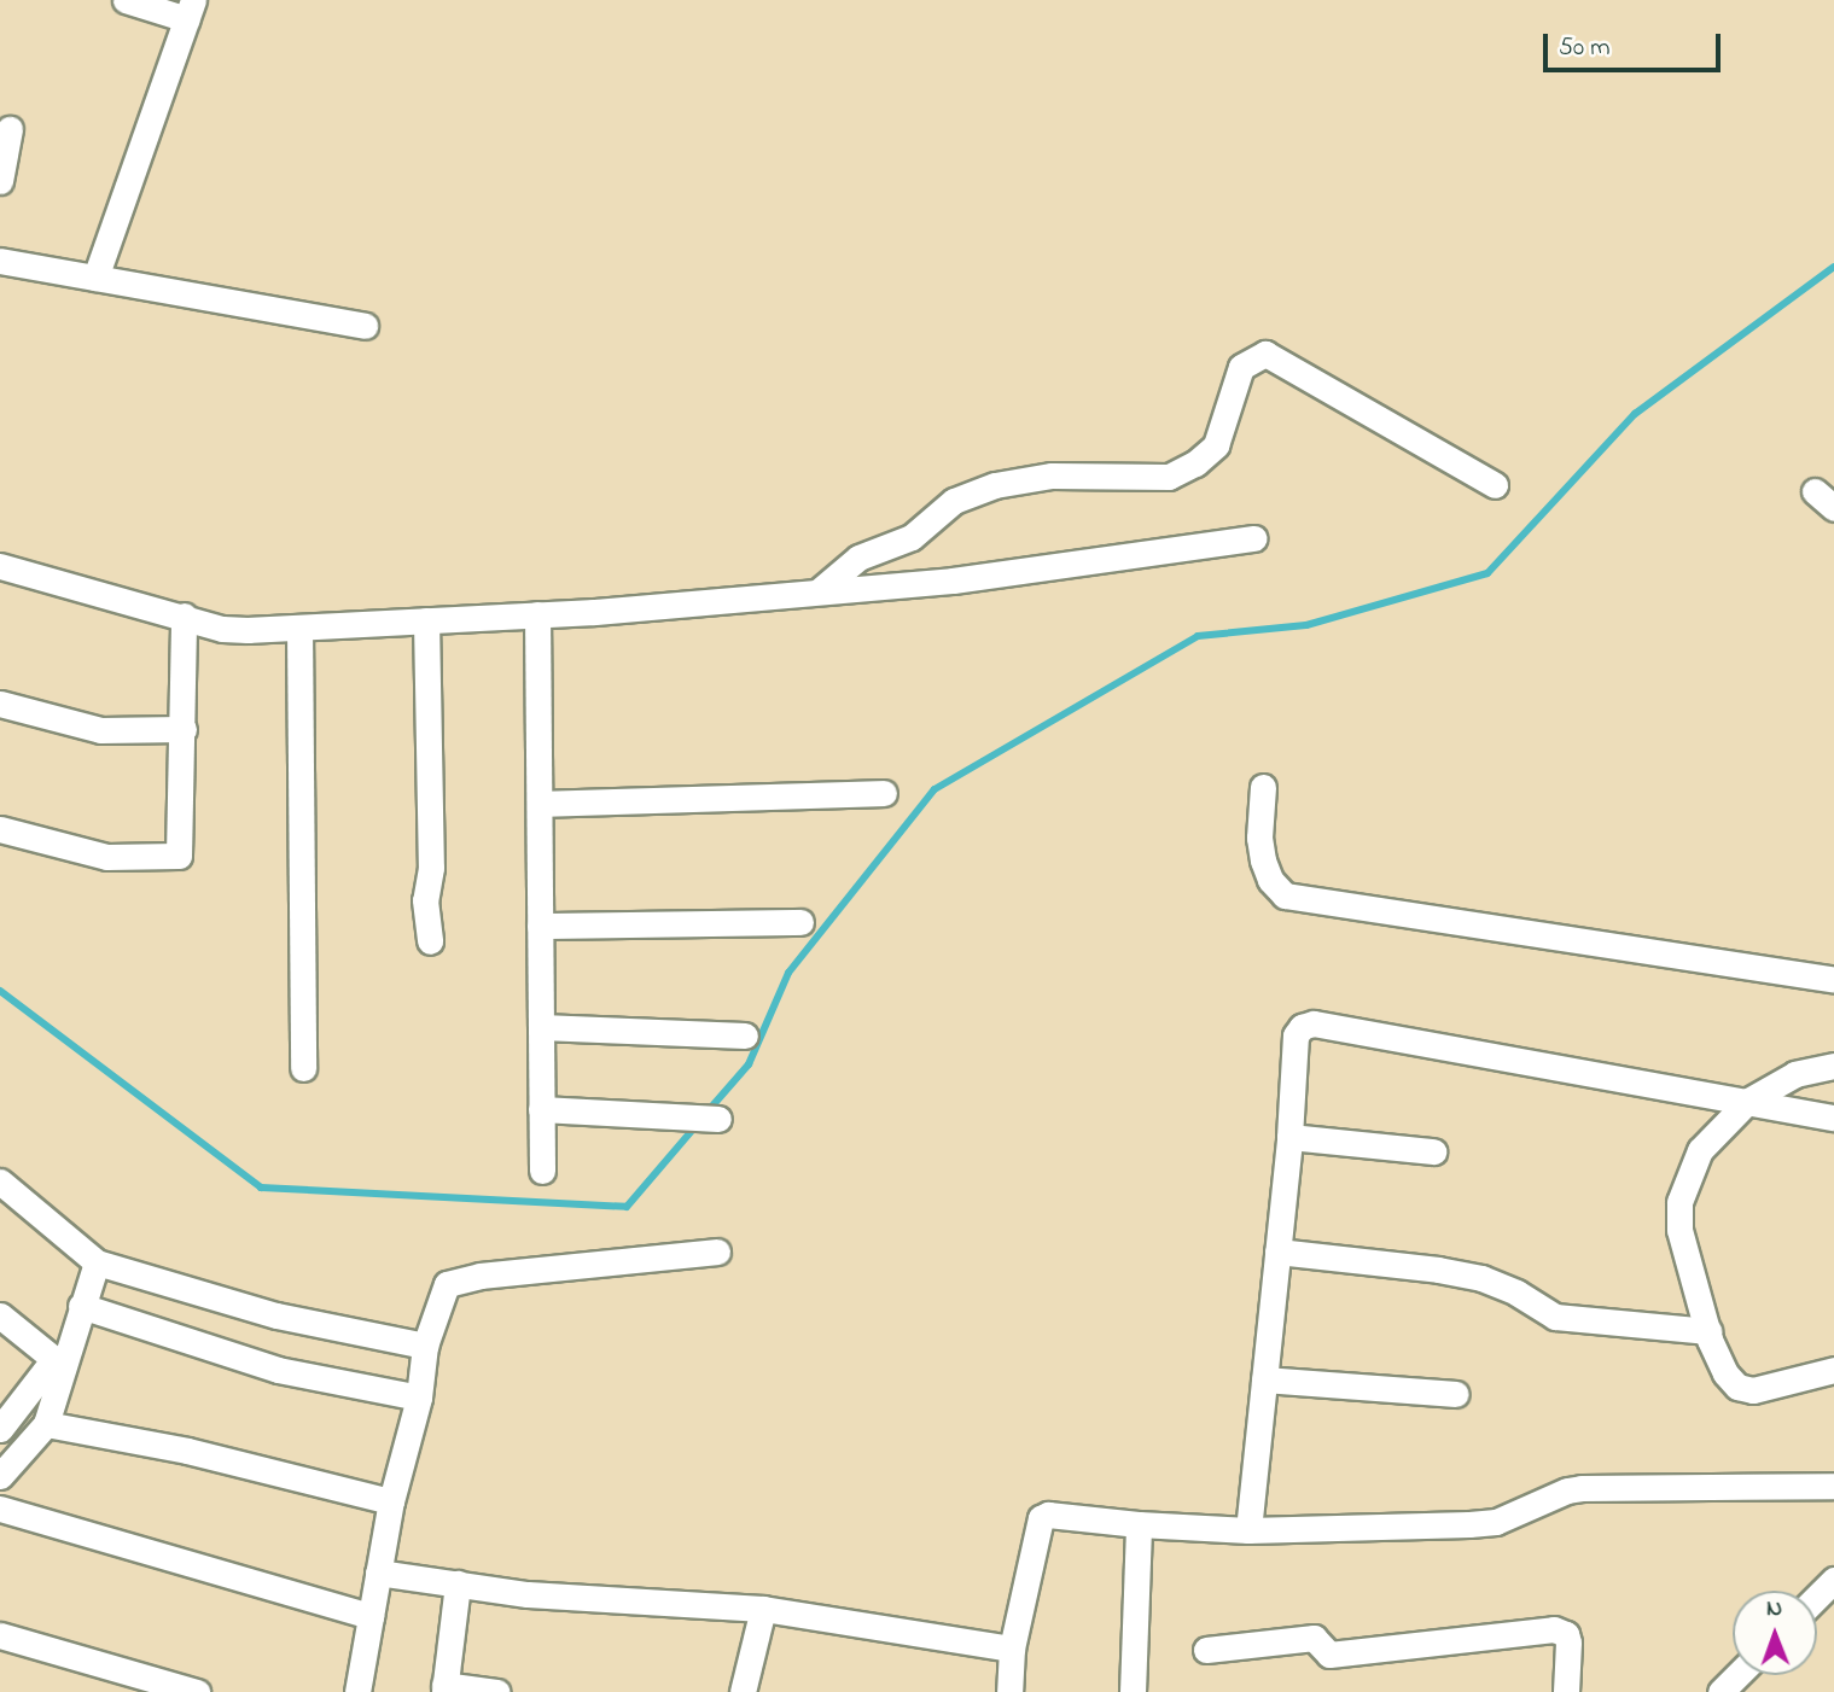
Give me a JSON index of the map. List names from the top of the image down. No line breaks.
{"scale_bar":"50 m","north":"top"}
